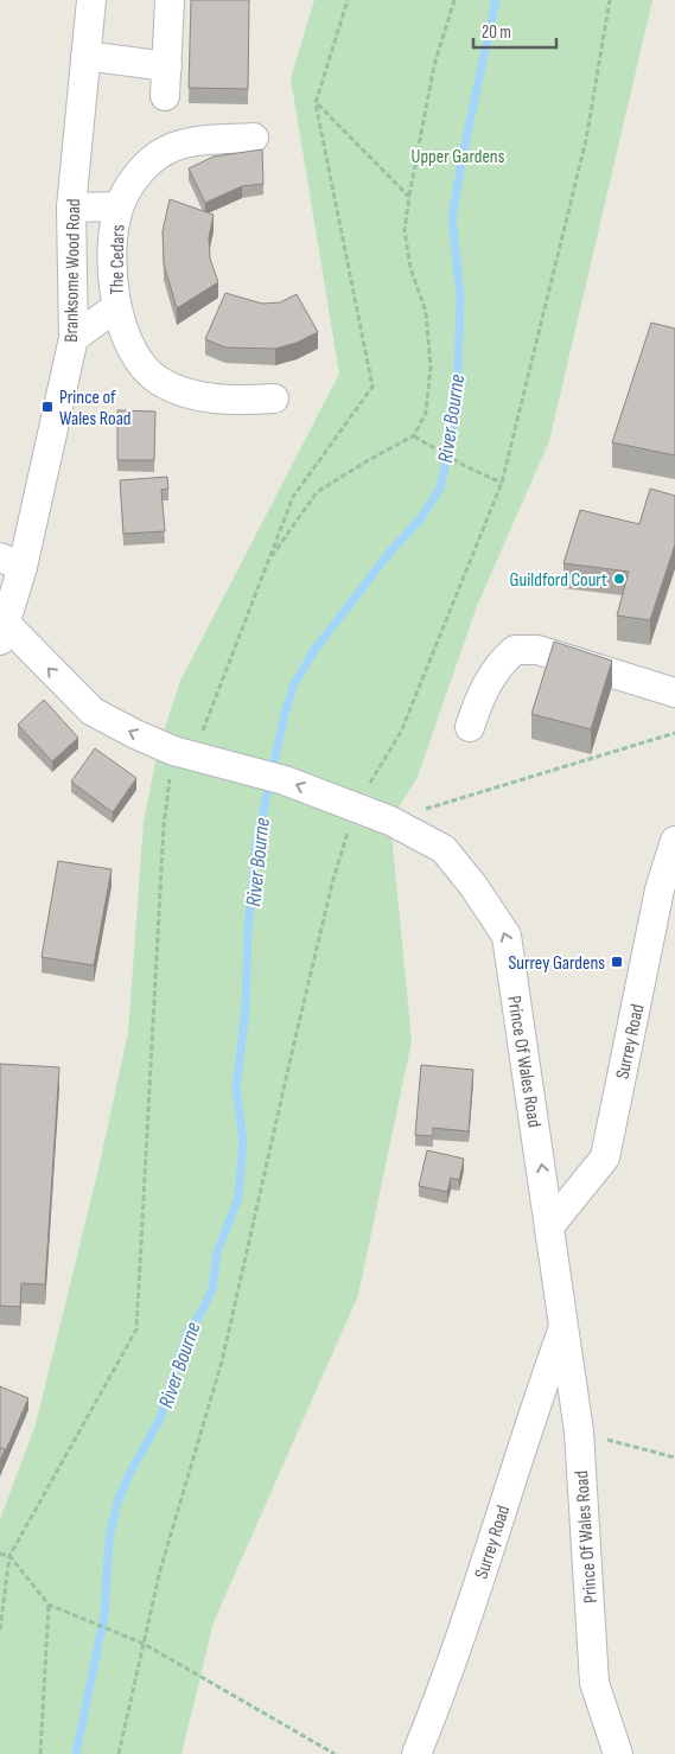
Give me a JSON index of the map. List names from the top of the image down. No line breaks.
{"streets":{"street":["The Cedars","Branksome Wood Road","Surrey Road","Prince Of Wales Road"]},"crossings":[["Branksome Wood Road","Prince Of Wales Road"],["Surrey Road","Prince Of Wales Road"]],"one_way":["Prince Of Wales Road"],"water":["River Bourne"],"parks":["Upper Gardens"],"places":{"transit":["Prince of Wales Road","Surrey Gardens"],"other":["Guildford Court"]},"scale_bar":"20 m"}
